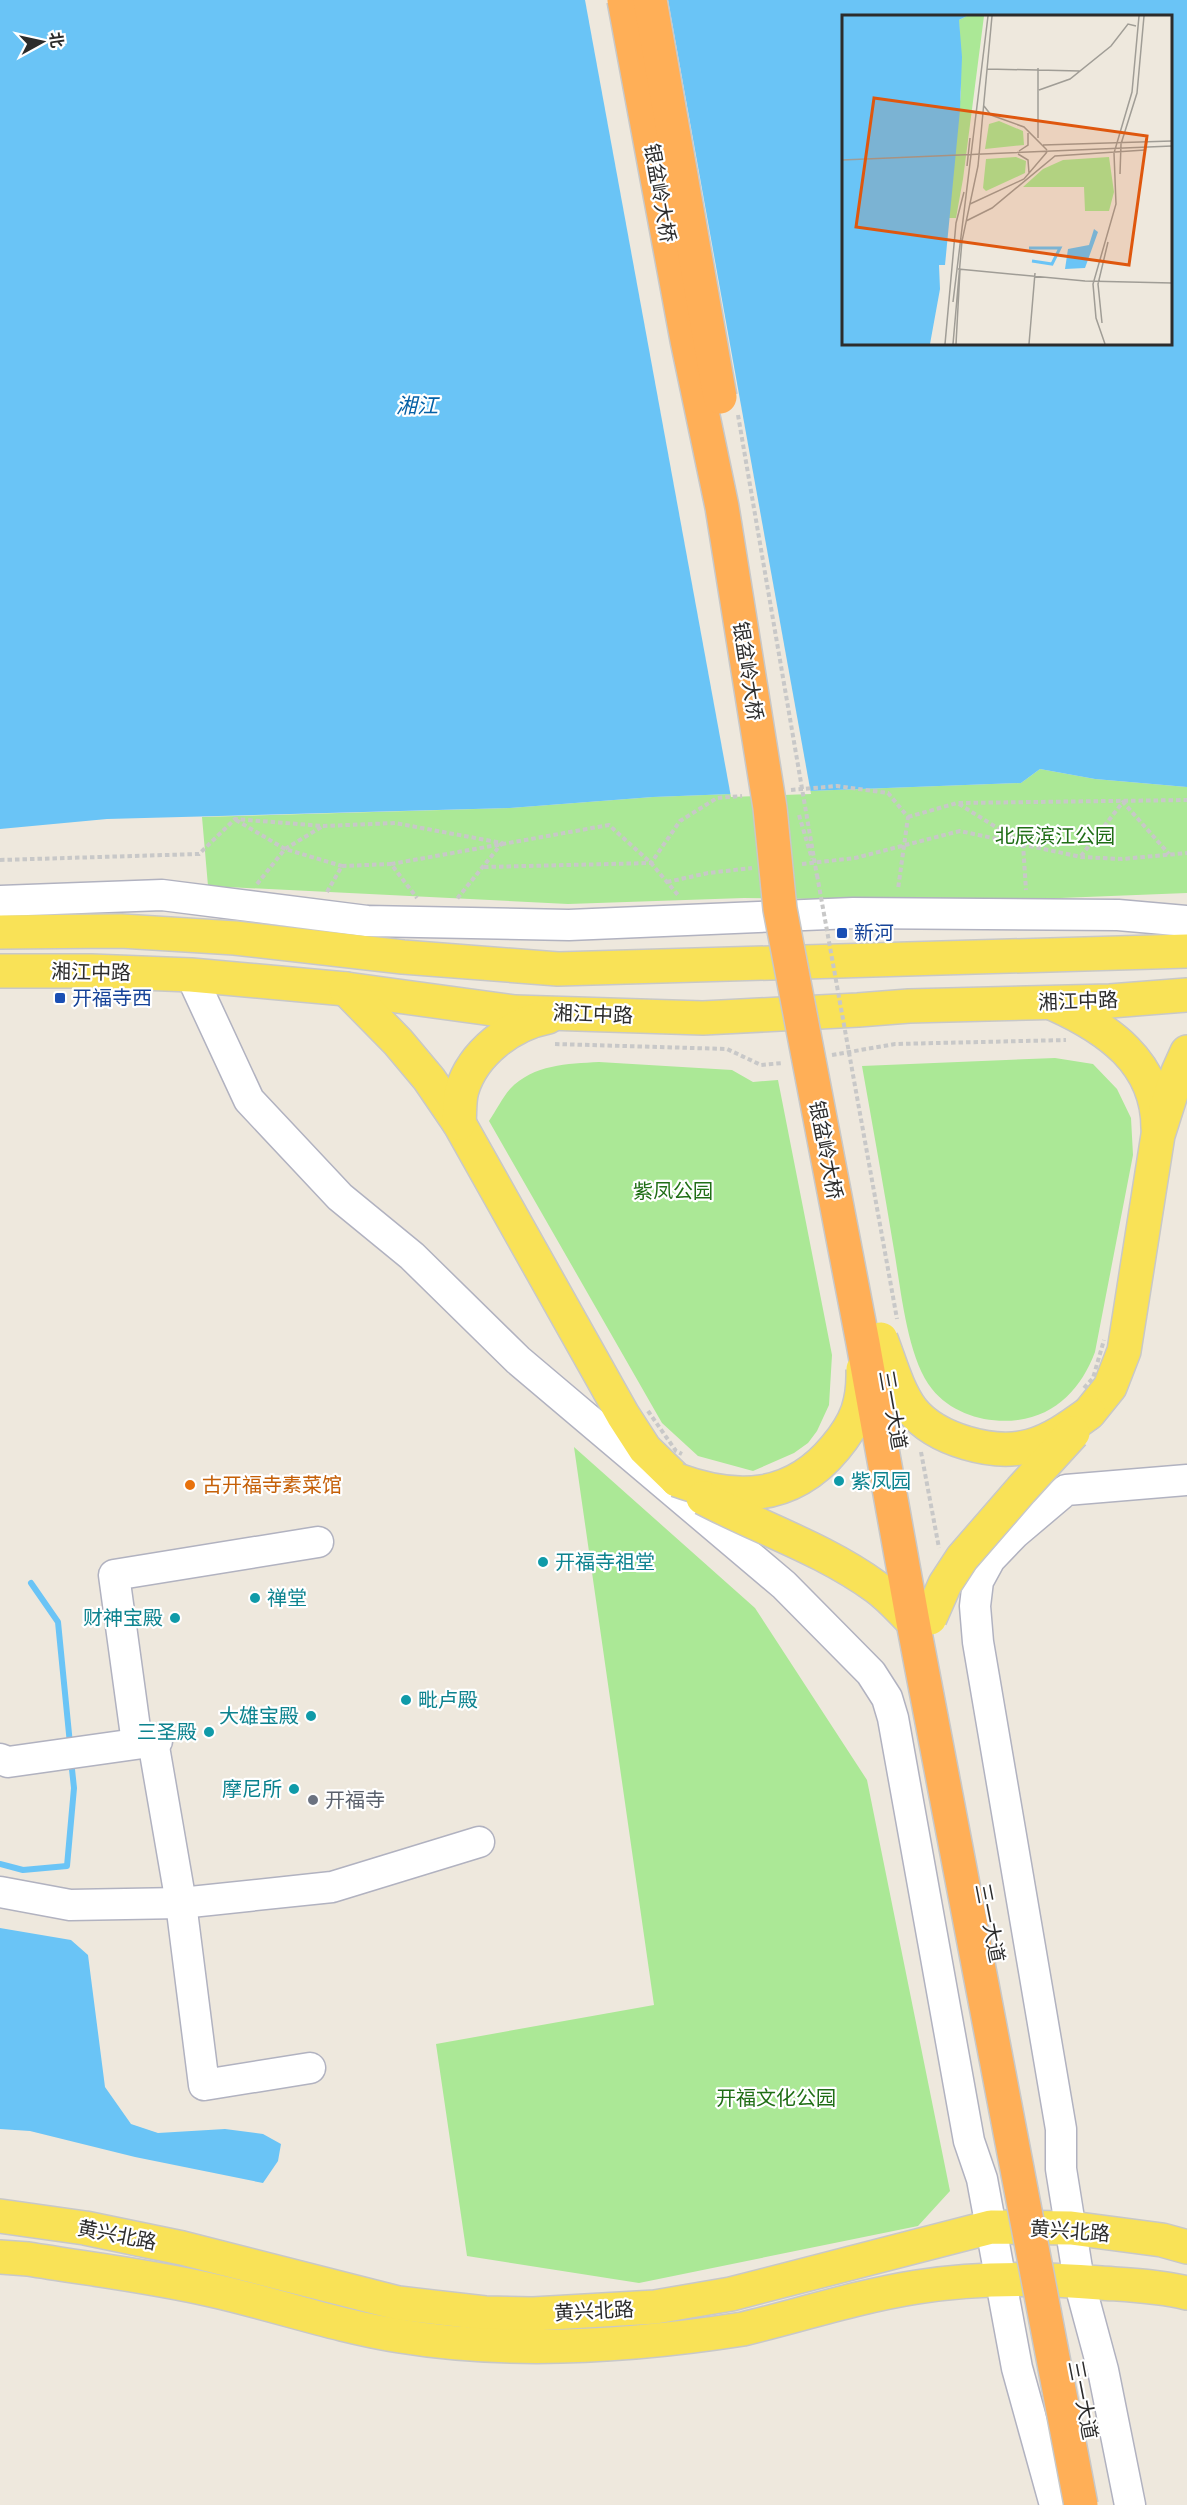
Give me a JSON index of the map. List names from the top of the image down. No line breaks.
{"streets":{"highway":["银盆岭大桥","三一大道"],"main road":["湘江中路","黄兴北路"]},"crossings":[["银盆岭大桥","三一大道"]],"water":["湘江"],"parks":["北辰滨江公园","紫凤公园","开福文化公园"],"places":{"transit":["新河","开福寺西"],"other":["紫凤园","古开福寺素菜馆","开福寺祖堂","禅堂","财神宝殿","毗卢殿","大雄宝殿","三圣殿","摩尼所","开福寺"]},"north":"right"}
